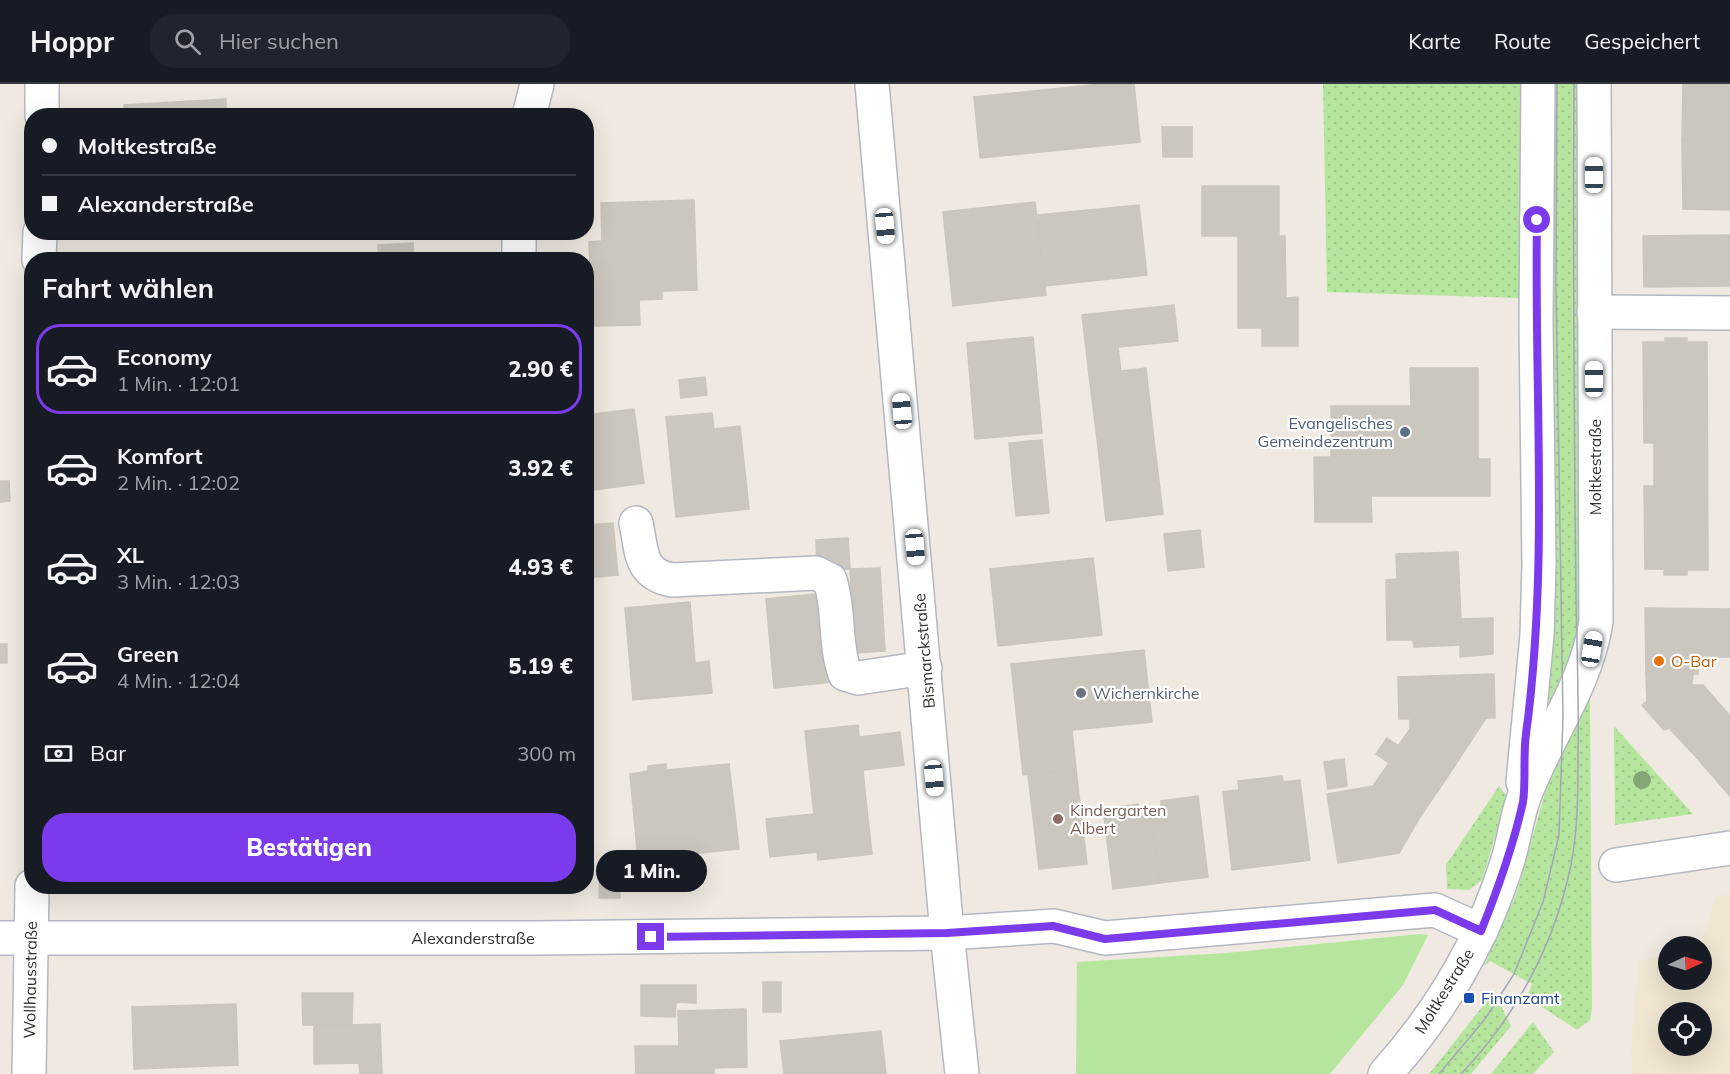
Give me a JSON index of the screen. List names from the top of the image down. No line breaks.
{"streets":{"street":["Moltkestraße","Bismarckstraße","Alexanderstraße","Wollhausstraße"]},"crossings":[["Moltkestraße","Alexanderstraße"],["Bismarckstraße","Alexanderstraße"],["Alexanderstraße","Wollhausstraße"]],"places":{"other":["Evangelisches Gemeindezentrum","O-Bar","Wichernkirche","Kindergarten Albert"],"transit":["Finanzamt"]},"north":"right","page":{"header":"Hoppr","search":"Hier suchen","nav":["Karte","Route","Gespeichert"],"banner":["Moltkestraße","Alexanderstraße"],"heading":"Fahrt wählen","list":[{"name":"Economy","note":"1 Min. · 12:01","value":"2.90 €"},{"name":"Komfort","note":"2 Min. · 12:02","value":"3.92 €"},{"name":"XL","note":"3 Min. · 12:03","value":"4.93 €"},{"name":"Green","note":"4 Min. · 12:04","value":"5.19 €"}],"pay":["Bar","300 m"],"buttons":"Bestätigen","bubble":"1 Min."}}
